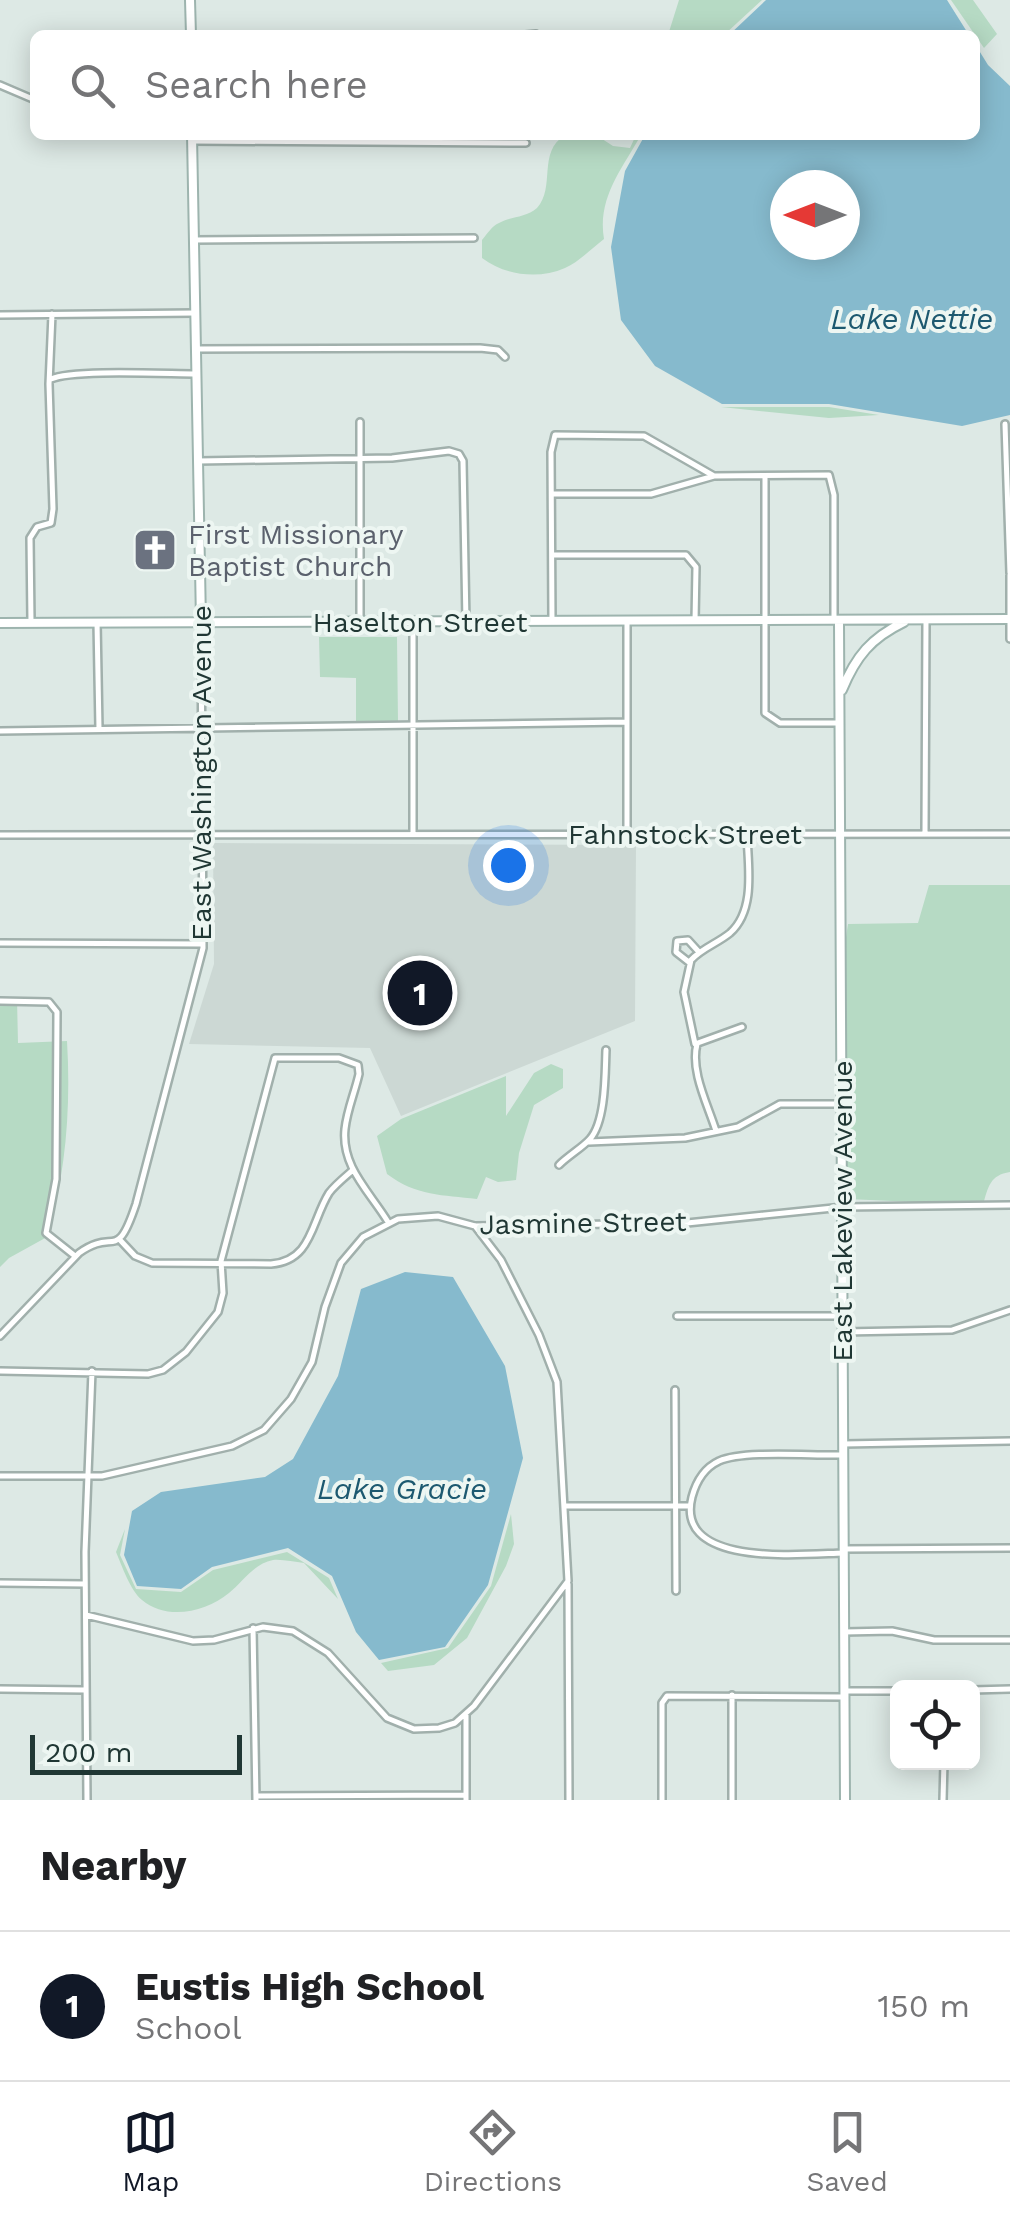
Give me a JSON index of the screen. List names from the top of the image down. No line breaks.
{"streets":{"street":["Haselton Street","East Washington Avenue","Fahnstock Street","East Lakeview Avenue","Jasmine Street"]},"crossings":[["Haselton Street","East Washington Avenue"],["Haselton Street","East Lakeview Avenue"],["East Washington Avenue","Fahnstock Street"],["Fahnstock Street","East Lakeview Avenue"],["East Lakeview Avenue","Jasmine Street"]],"water":["Lake Nettie","Lake Gracie"],"places":{"church":["First Missionary Baptist Church"]},"scale_bar":"200 m","north":"left","page":{"search":"Search here","pins":"1","scale":"200 m","heading":"Nearby","list":[{"mark":"1","name":"Eustis High School","note":"School","value":"150 m"}],"nav":["Map","Directions","Saved"]}}
